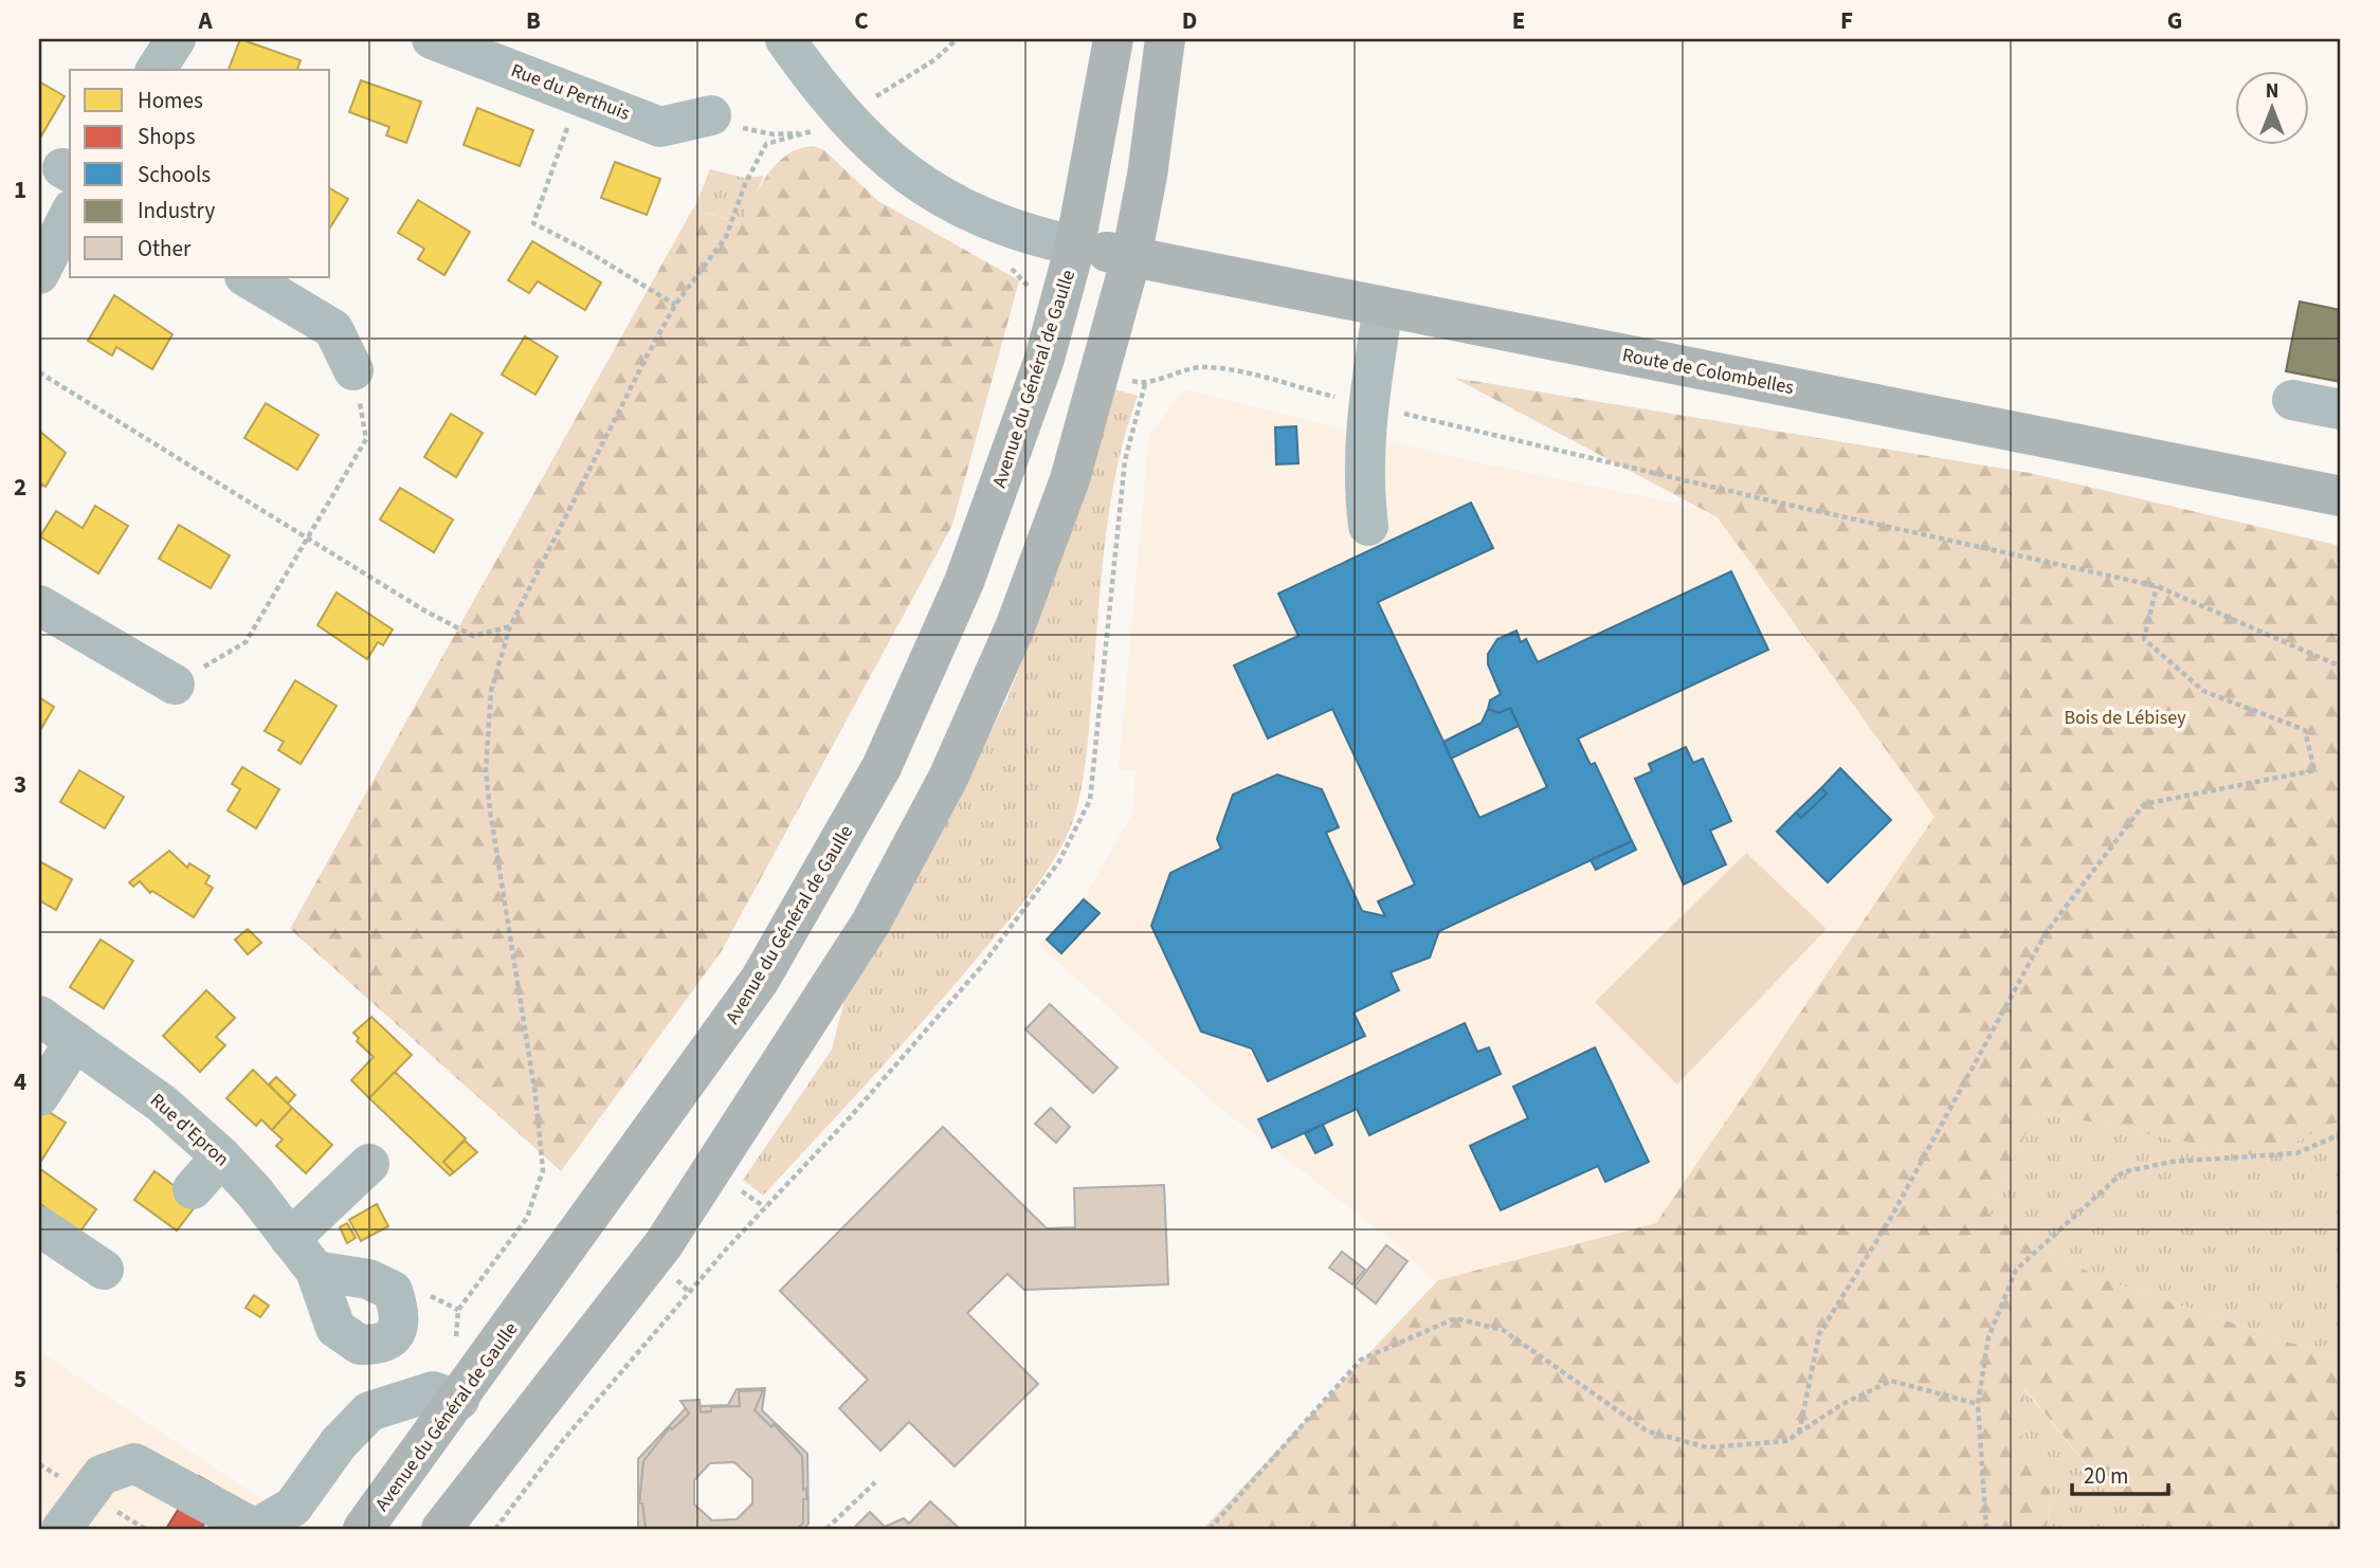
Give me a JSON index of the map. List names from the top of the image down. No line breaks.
{"streets":{"main road":["Route de Colombelles","Avenue du Général de Gaulle"],"street":["Rue du Perthuis","Rue d'Epron"]},"crossings":[["Route de Colombelles","Avenue du Général de Gaulle"]],"parks":["Bois de Lébisey"],"legend":["Homes","Shops","Schools","Industry","Other"],"scale_bar":"20 m","north":"top","grid":{"columns":["A","B","C","D","E","F","G"],"rows":["1","2","3","4","5"]}}
